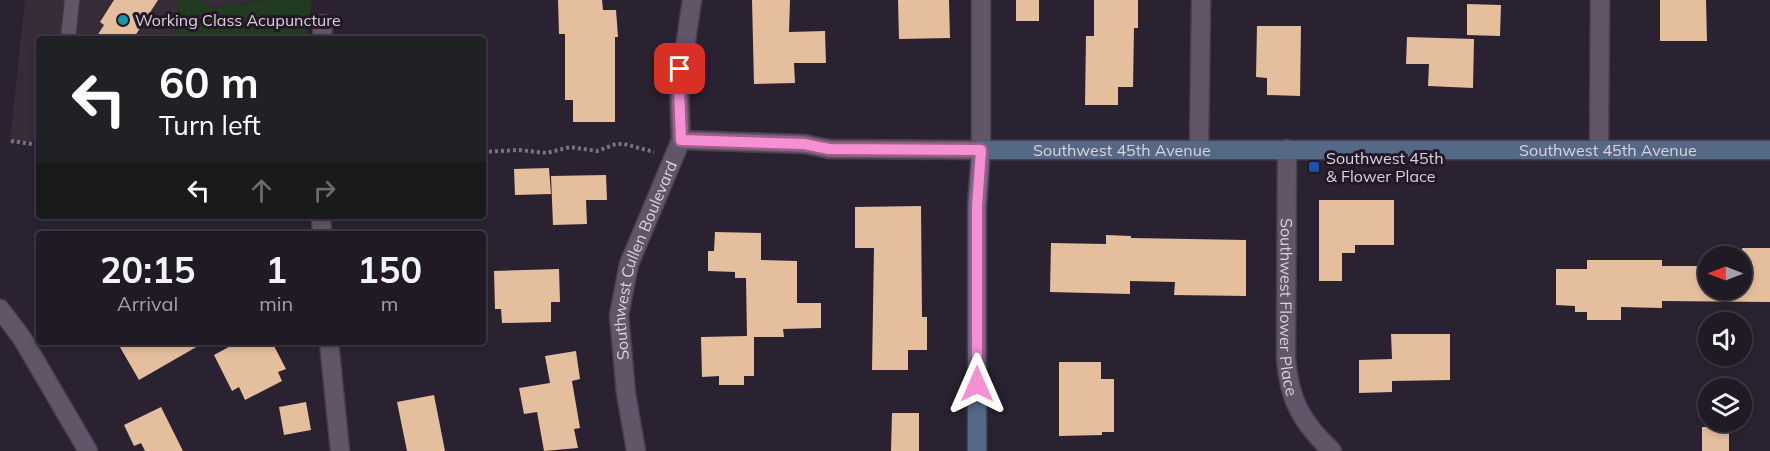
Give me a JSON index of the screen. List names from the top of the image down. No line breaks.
{"streets":{"street":["Southwest 45th Avenue","Southwest Cullen Boulevard","Southwest Flower Place"]},"crossings":[["Southwest 45th Avenue","Southwest Cullen Boulevard"],["Southwest 45th Avenue","Southwest Flower Place"]],"places":{"other":["Working Class Acupuncture"],"transit":["Southwest 45th & Flower Place"]},"north":"left","page":{"turn":["60 m","Turn left"],"eta":["20:15","Arrival","1","min","150","m"]}}
